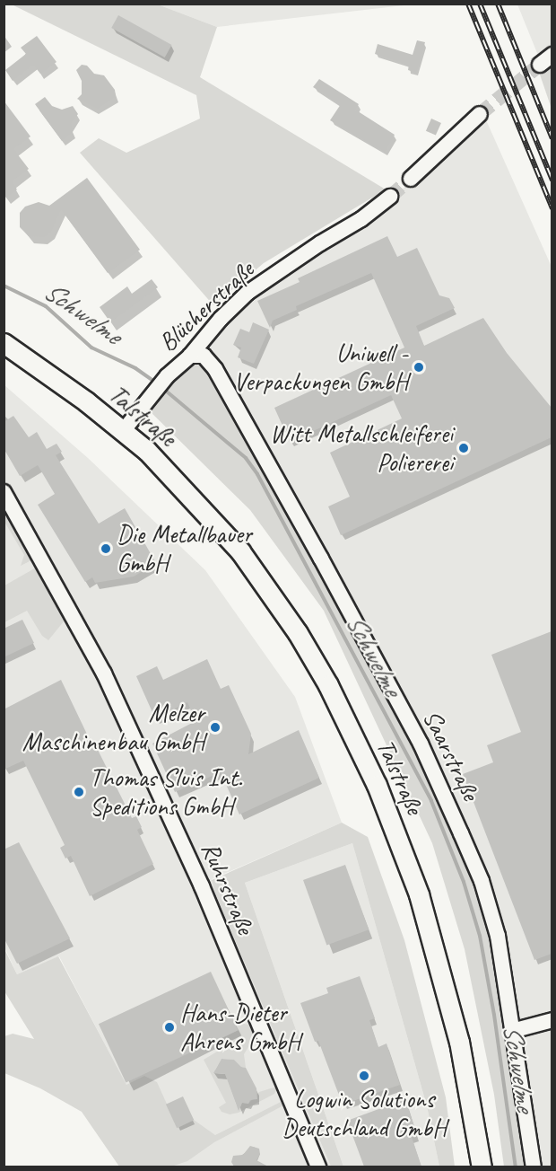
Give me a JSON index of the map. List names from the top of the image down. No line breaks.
{"streets":{"main road":["Talstraße"],"street":["Blücherstraße","Saarstraße","Ruhrstraße"]},"crossings":[["Blücherstraße","Talstraße"],["Blücherstraße","Saarstraße"]],"water":["Schwelme"],"places":["Uniwell - Verpackungen GmbH","Witt Metallschleiferei Poliererei","Die Metallbauer GmbH","Melzer Maschinenbau GmbH","Thomas Sluis Int. Speditions GmbH","Hans-Dieter Ahrens GmbH","Logwin Solutions Deutschland GmbH"]}
